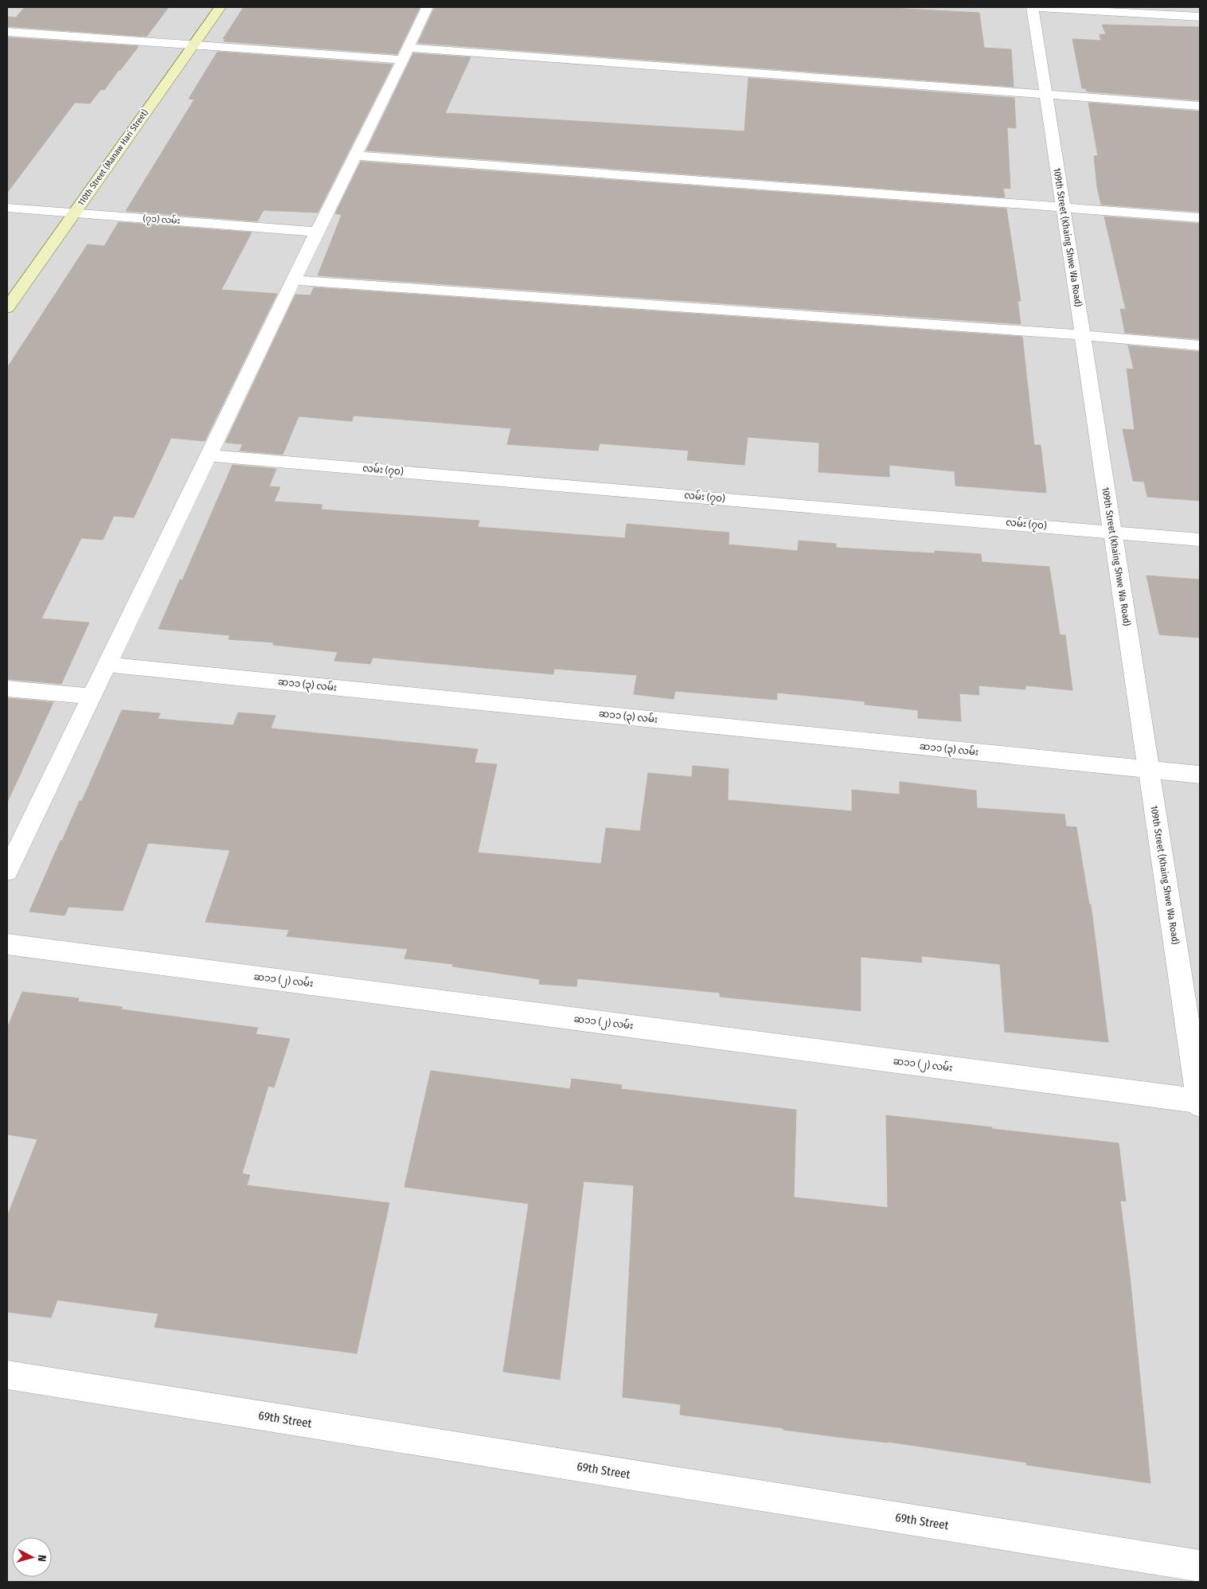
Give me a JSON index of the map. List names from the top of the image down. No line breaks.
{"streets":{"main road":["110th Street (Manaw Hari Street)"],"street":["(၇၁) လမ်း","109th Street (Khaing Shwe Wa Road)","လမ်း (၇၀)","ဆ၁၁ (၃) လမ်း","ဆ၁၁ (၂) လမ်း","69th Street"]},"crossings":[["110th Street (Manaw Hari Street)","(၇၁) လမ်း"],["109th Street (Khaing Shwe Wa Road)","လမ်း (၇၀)"],["109th Street (Khaing Shwe Wa Road)","ဆ၁၁ (၃) လမ်း"],["109th Street (Khaing Shwe Wa Road)","ဆ၁၁ (၂) လမ်း"]],"north":"right"}
